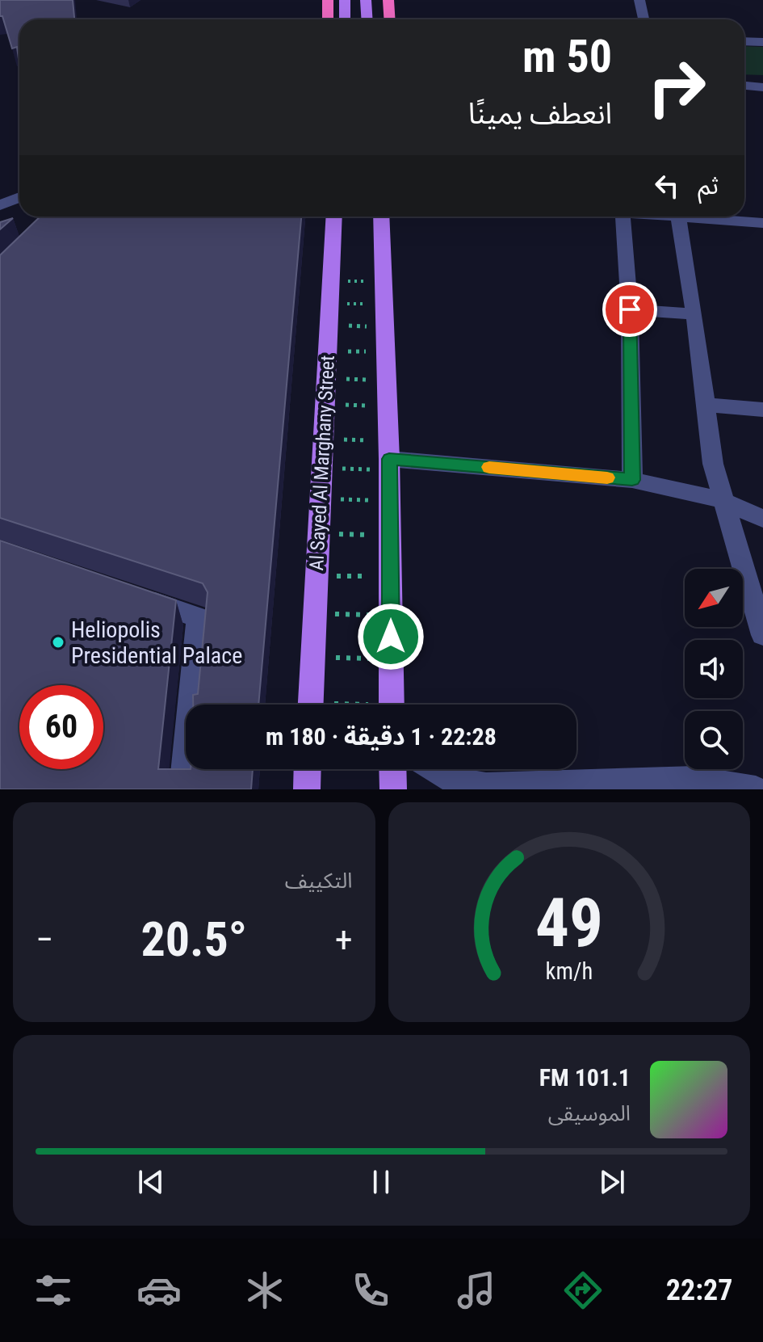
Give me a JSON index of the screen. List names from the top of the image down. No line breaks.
{"streets":{"main road":["Al Sayed Al Marghany Street"]},"places":["Heliopolis Presidential Palace"],"north":"bottom left","page":{"turn":["50 m","انعطف يمينًا"],"then":"ثم","limit":"60","trip":"22:28 · 1 دقيقة · 180 m","tile":"التكييف","heat":["−","20.5°","+"],"song":["101.1 FM","الموسيقى"],"tabs":"22:27","gauge":["49","km/h"]}}
